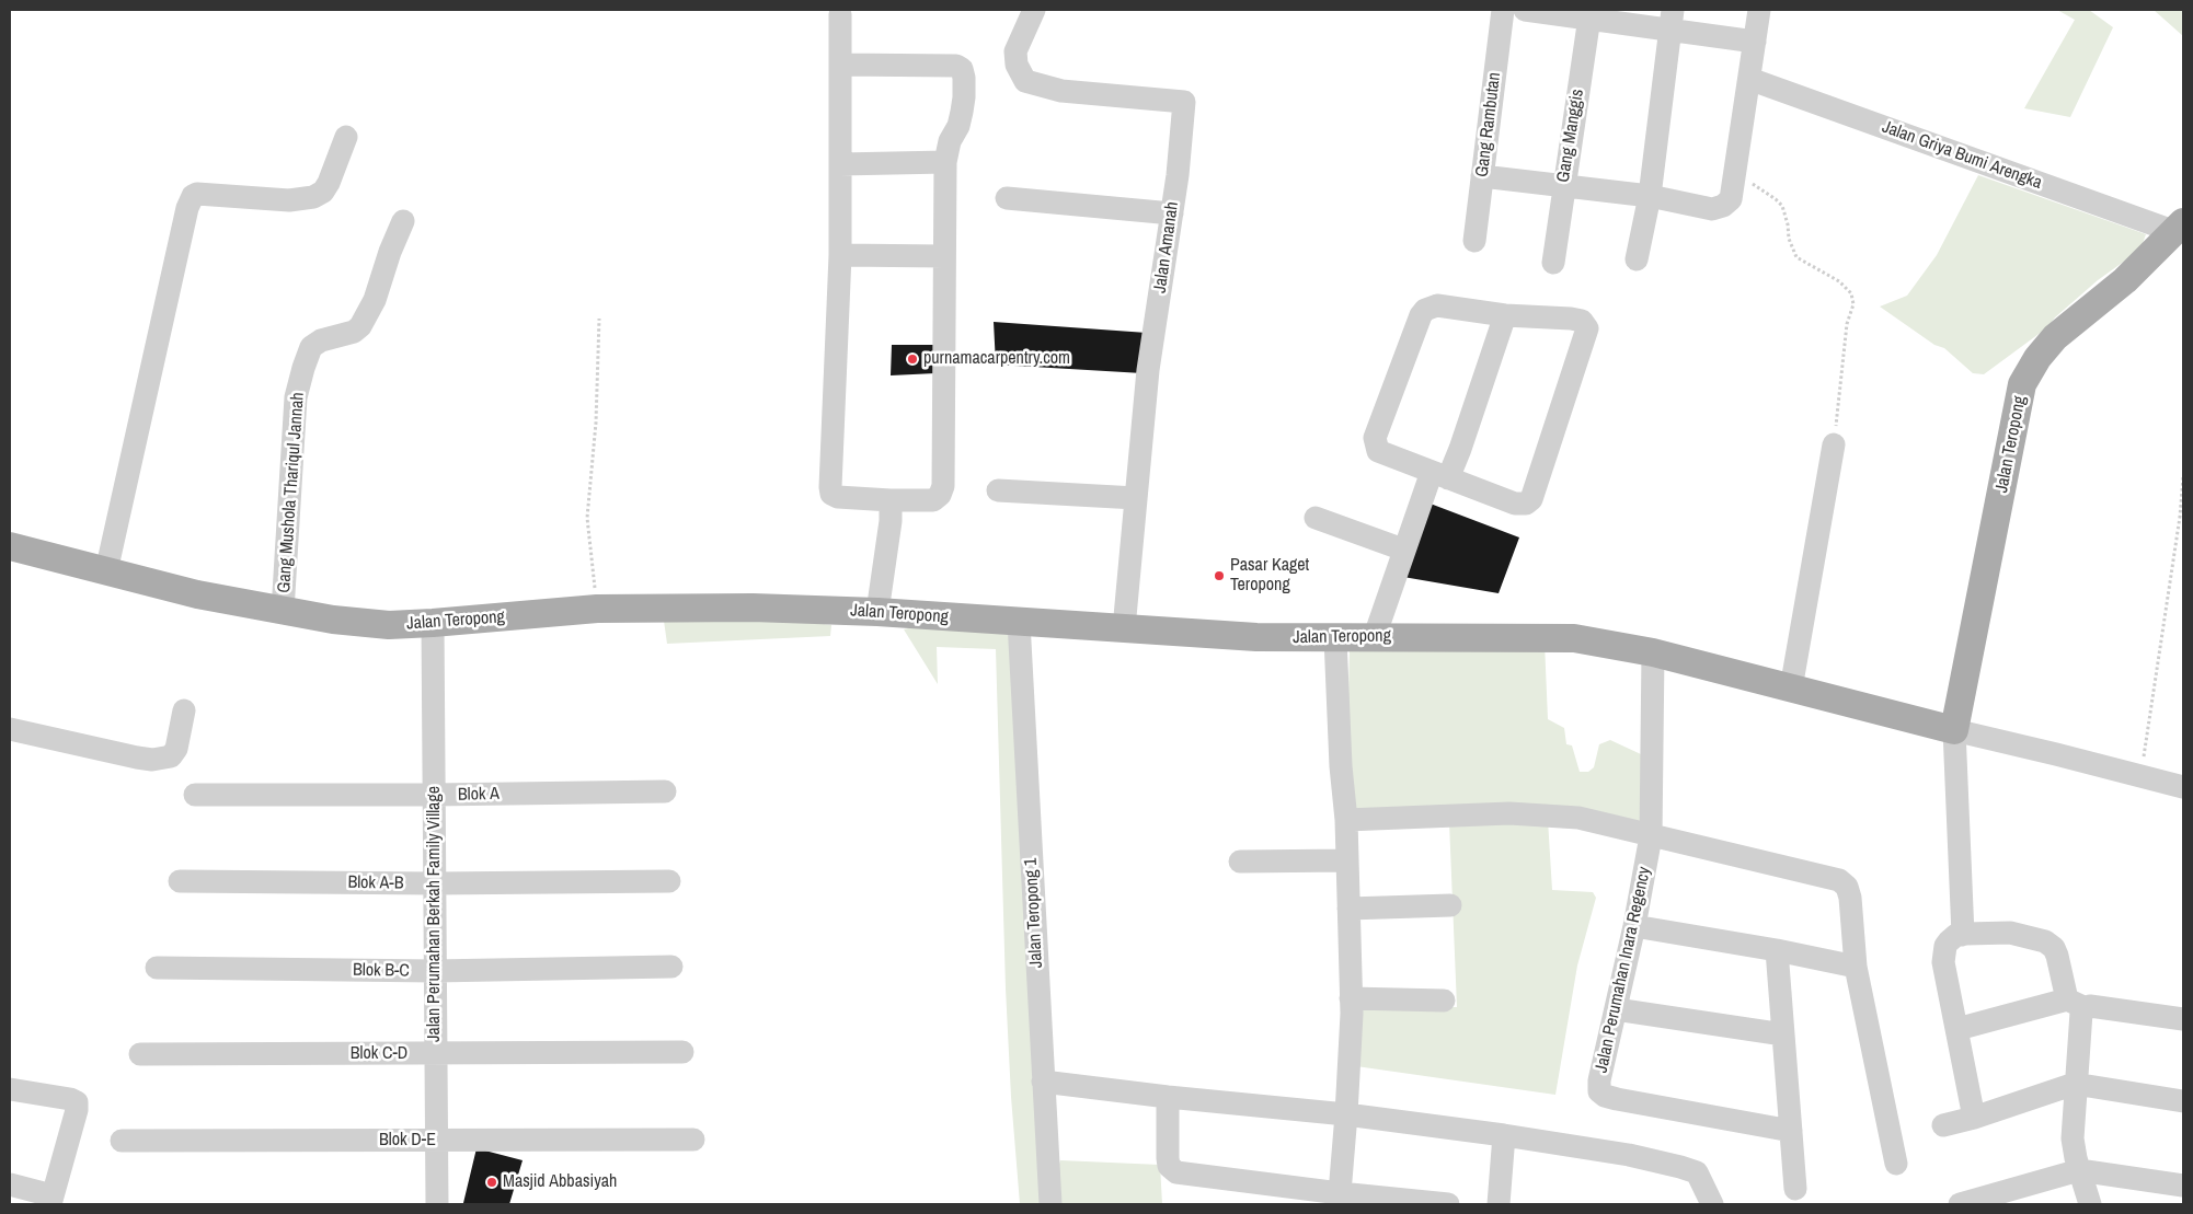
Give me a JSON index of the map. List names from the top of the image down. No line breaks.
{"streets":{"main road":["Jalan Teropong"],"street":["Gang Rambutan","Gang Manggis","Jalan Griya Bumi Arengka","Jalan Amanah","Gang Mushola Thariqul Jannah","Blok A","Blok A-B","Jalan Teropong 1","Jalan Perumahan Berkah Family Village","Jalan Perumahan Inara Regency","Blok B-C","Blok C-D","Blok D-E"]},"crossings":[["Jalan Griya Bumi Arengka","Jalan Teropong"],["Jalan Amanah","Jalan Teropong"],["Jalan Teropong","Gang Mushola Thariqul Jannah"],["Jalan Teropong","Jalan Teropong 1"],["Jalan Teropong","Jalan Perumahan Berkah Family Village"],["Jalan Teropong","Jalan Perumahan Inara Regency"],["Blok A","Jalan Perumahan Berkah Family Village"],["Blok A-B","Jalan Perumahan Berkah Family Village"],["Jalan Perumahan Berkah Family Village","Blok B-C"],["Jalan Perumahan Berkah Family Village","Blok C-D"],["Jalan Perumahan Berkah Family Village","Blok D-E"]],"places":["purnamacarpentry.com","Pasar Kaget Teropong","Masjid Abbasiyah"]}
